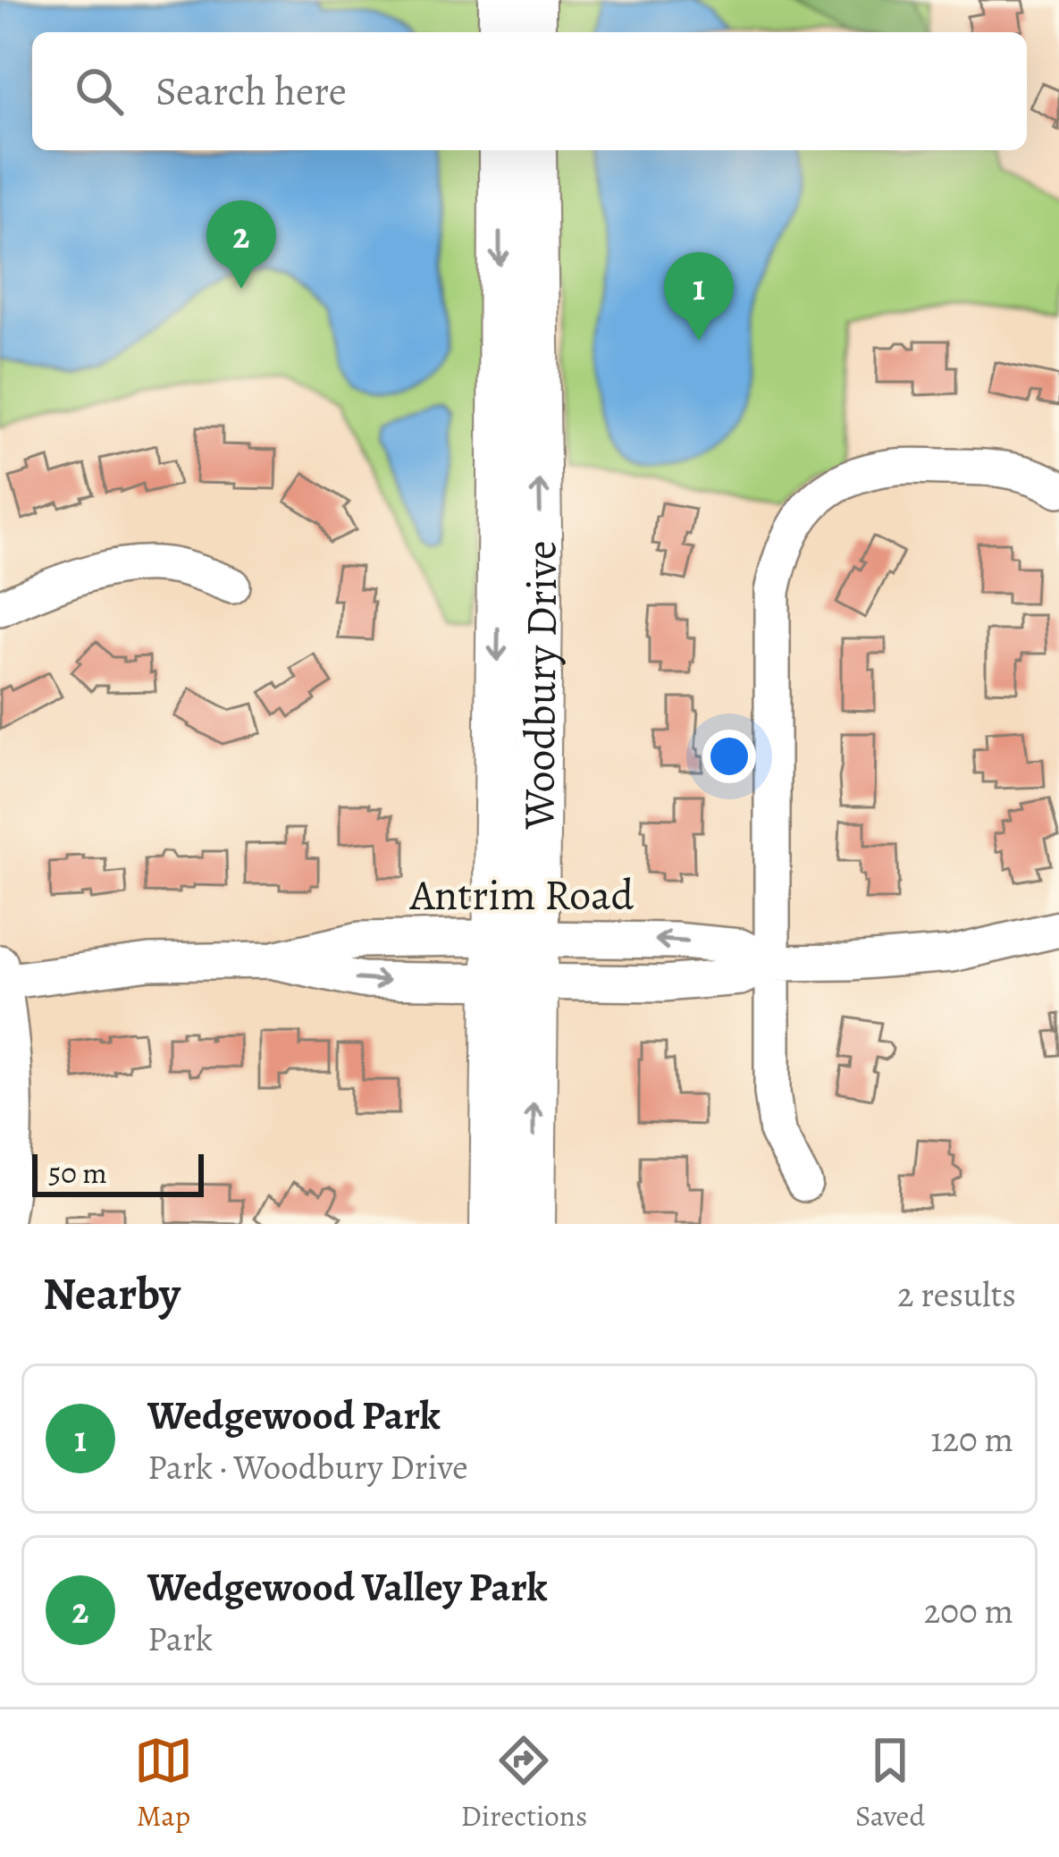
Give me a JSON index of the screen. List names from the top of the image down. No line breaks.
{"streets":{"main road":["Woodbury Drive"],"street":["Antrim Road"]},"crossings":[["Woodbury Drive","Antrim Road"]],"scale_bar":"50 m","page":{"search":"Search here","pins":["2","1"],"scale":"50 m","heading":["Nearby","2 results"],"list":[{"mark":"1","name":"Wedgewood Park","note":"Park · Woodbury Drive","value":"120 m"},{"mark":"2","name":"Wedgewood Valley Park","note":"Park","value":"200 m"}],"nav":["Map","Directions","Saved"]}}
